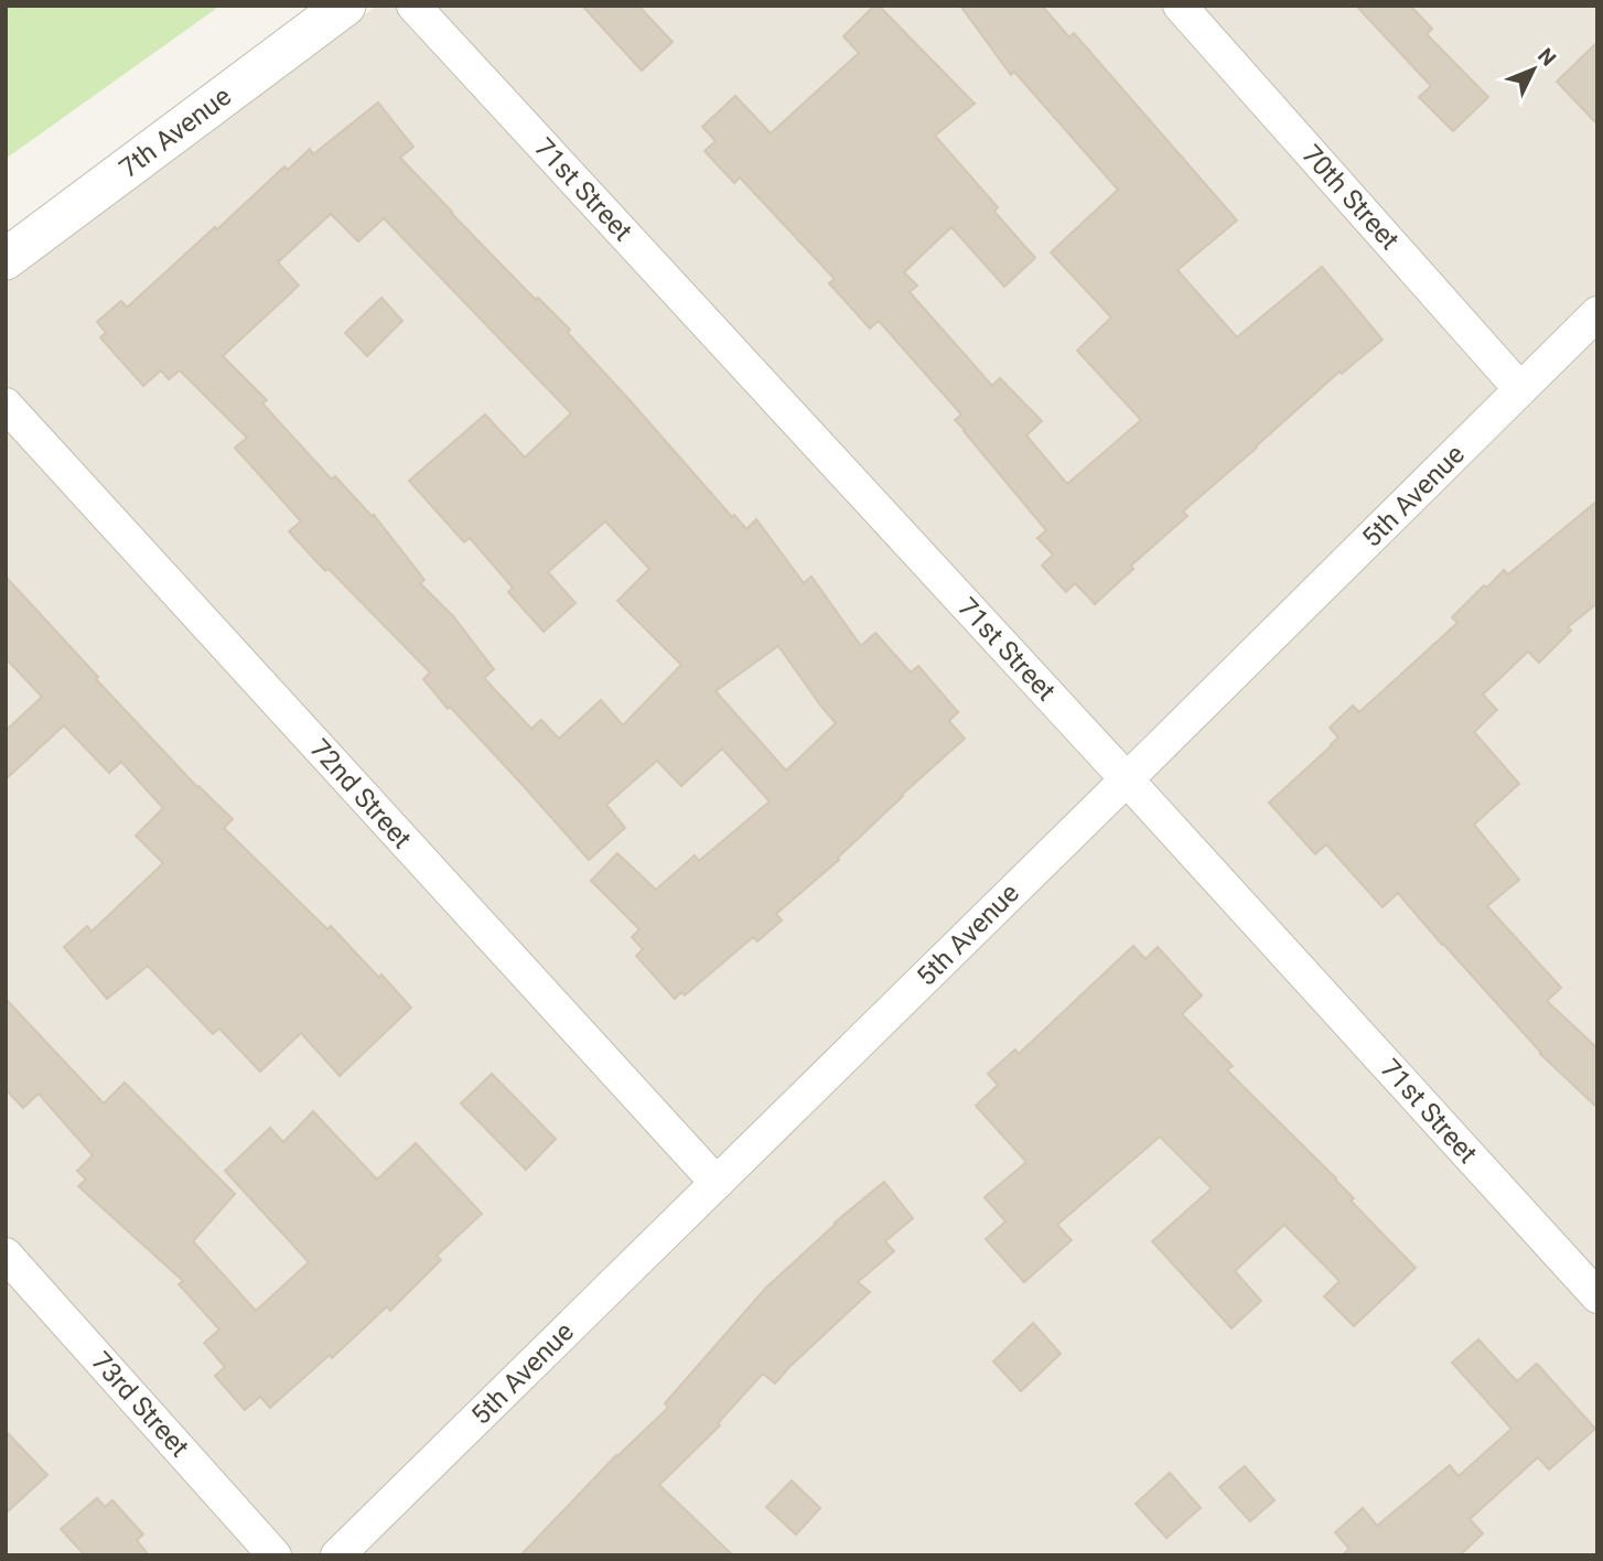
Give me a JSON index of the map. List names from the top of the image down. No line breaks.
{"streets":{"street":["7th Avenue","71st Street","70th Street","5th Avenue","72nd Street","73rd Street"]},"crossings":[["71st Street","5th Avenue"],["70th Street","5th Avenue"],["5th Avenue","72nd Street"]],"north":"top right"}
